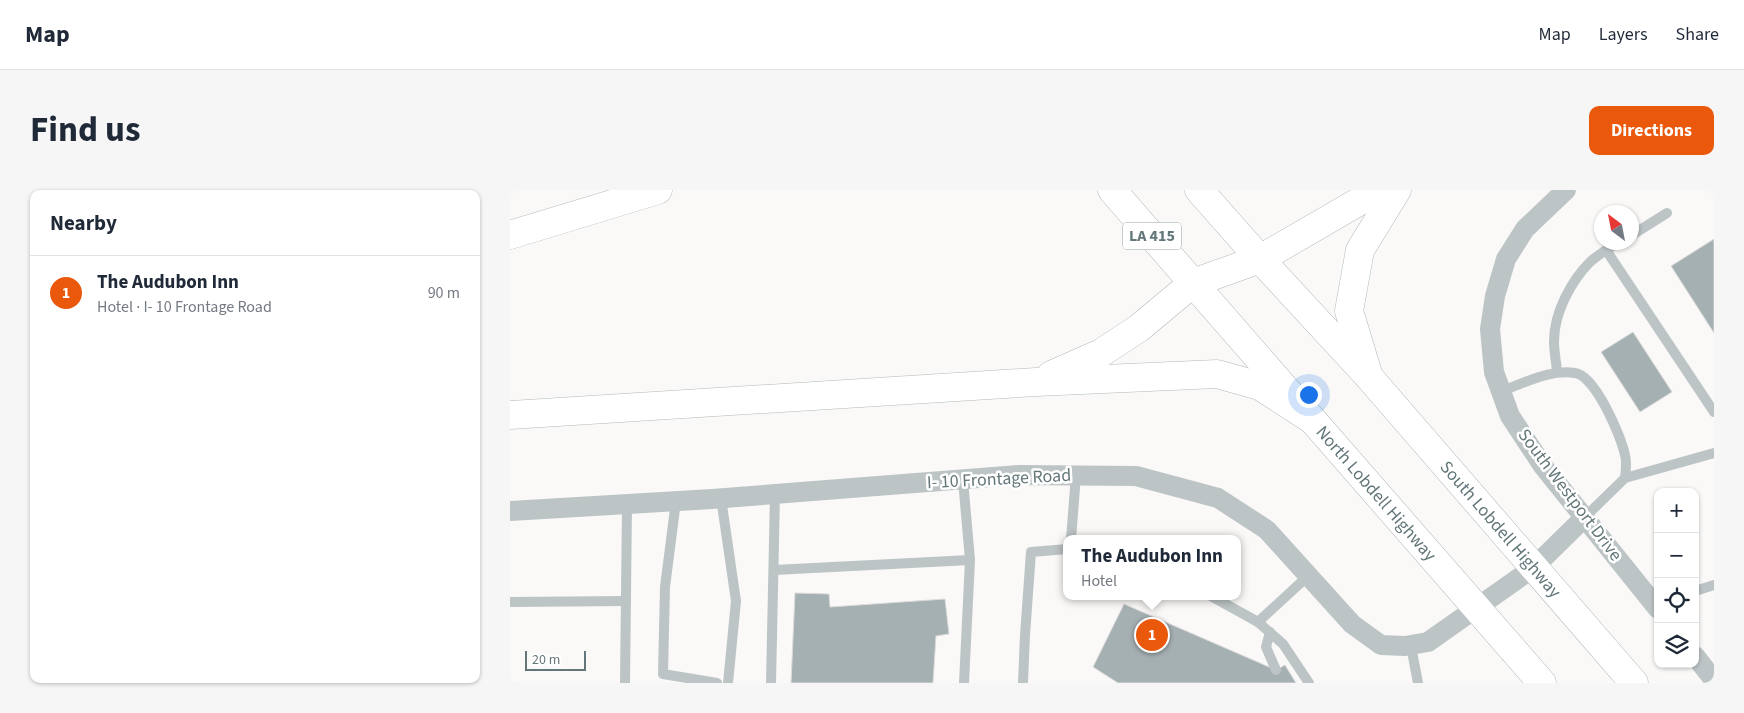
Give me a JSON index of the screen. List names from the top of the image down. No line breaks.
{"streets":{"main road":["LA 415","North Lobdell Highway","South Lobdell Highway"],"street":["I- 10 Frontage Road","South Westport Drive"]},"scale_bar":"20 m","north":"top left","page":{"header":"Map","nav":["Map","Layers","Share"],"title":"Find us","buttons":"Directions","heading":"Nearby","list":[{"mark":"1","name":"The Audubon Inn","note":"Hotel · I- 10 Frontage Road","value":"90 m"}],"map_buttons":["+","−"],"popup":["The Audubon Inn","Hotel"],"pins":"1","scale":"20 m"}}
